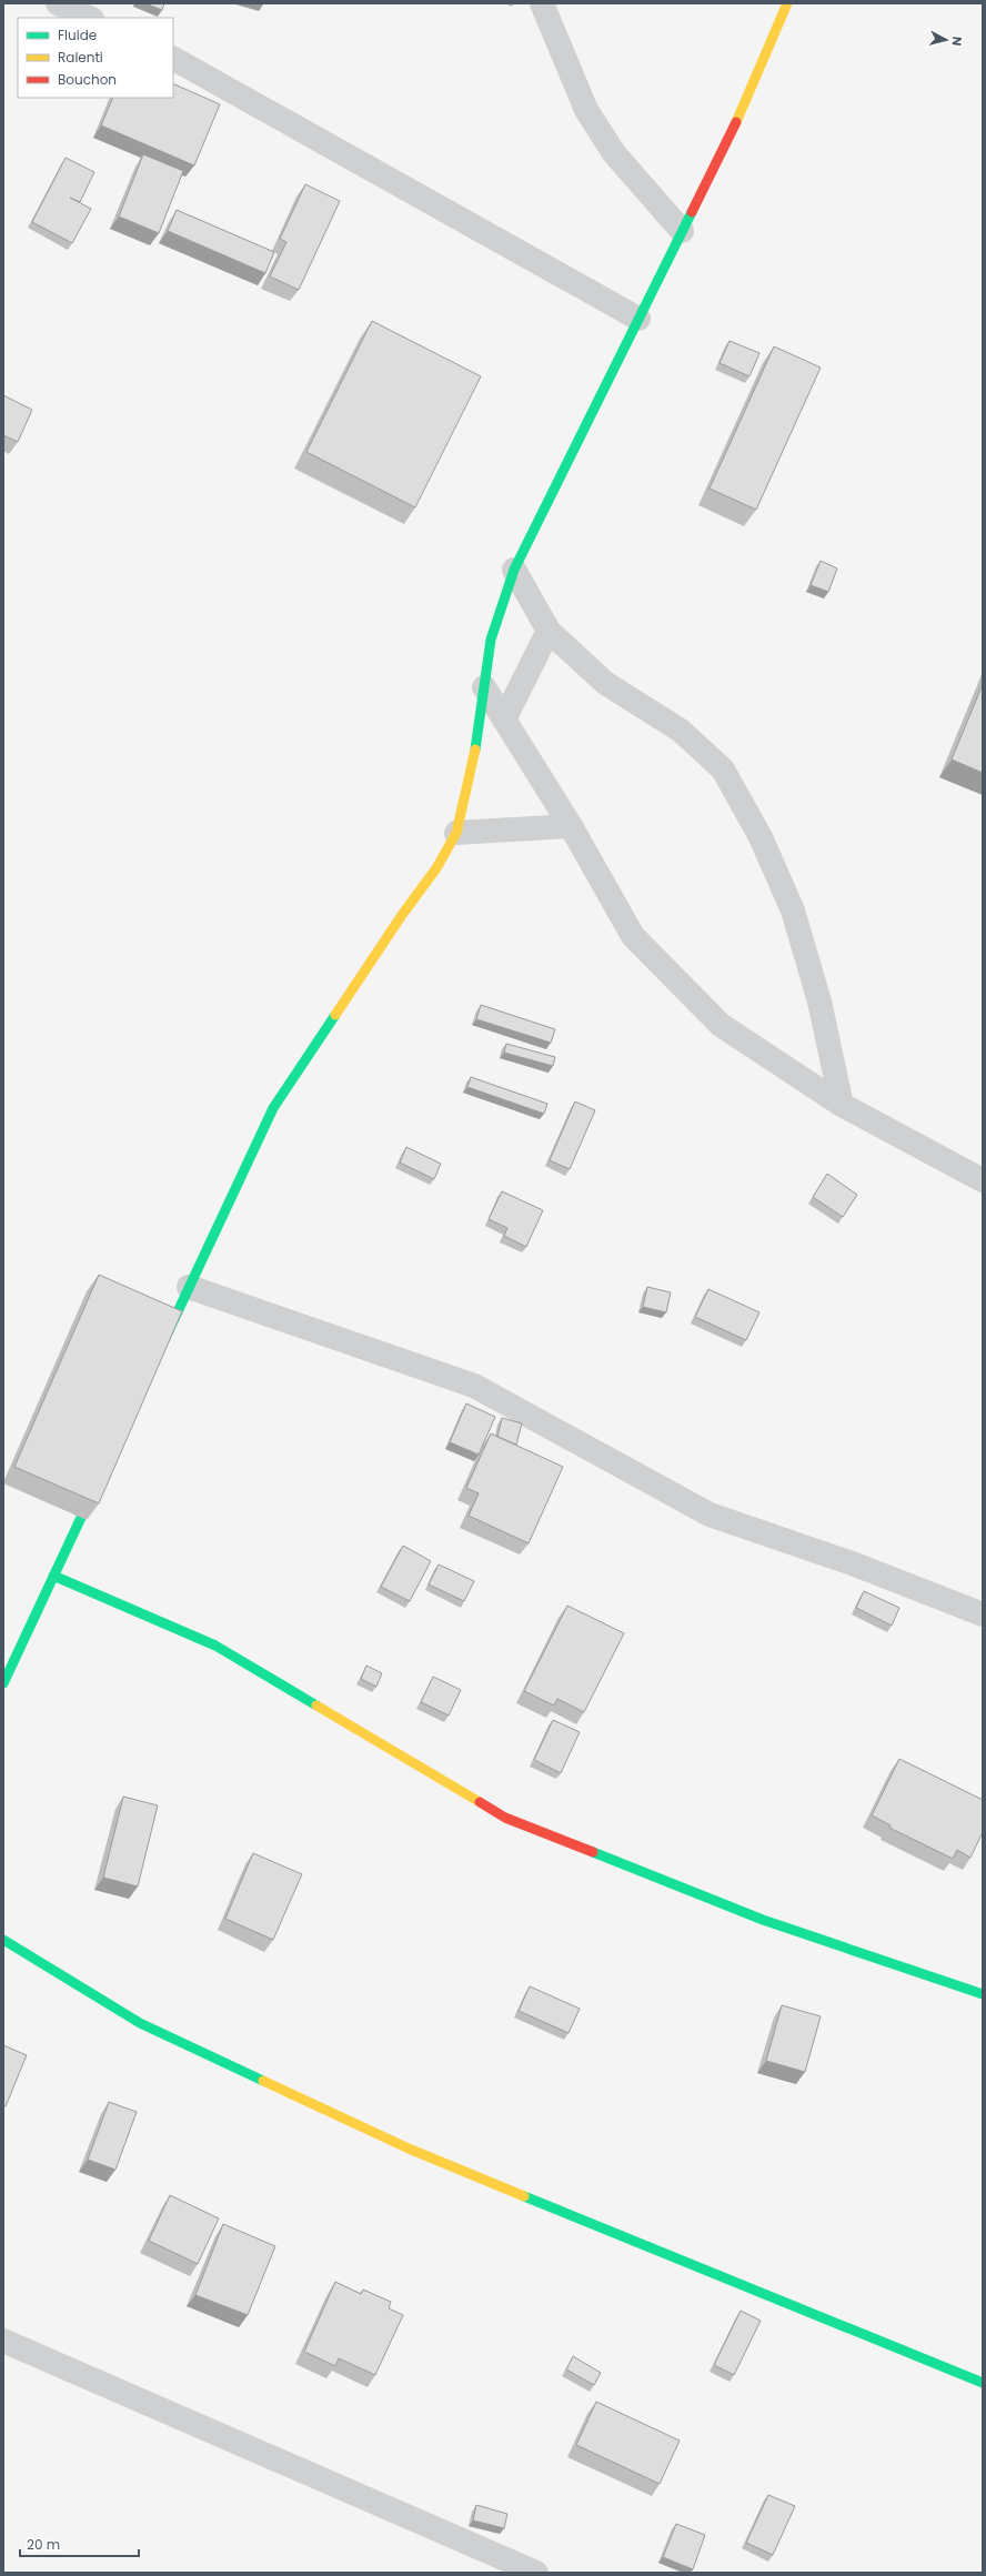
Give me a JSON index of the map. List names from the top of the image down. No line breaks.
{"legend":["Fluide","Ralenti","Bouchon"],"scale_bar":"20 m","north":"right"}
